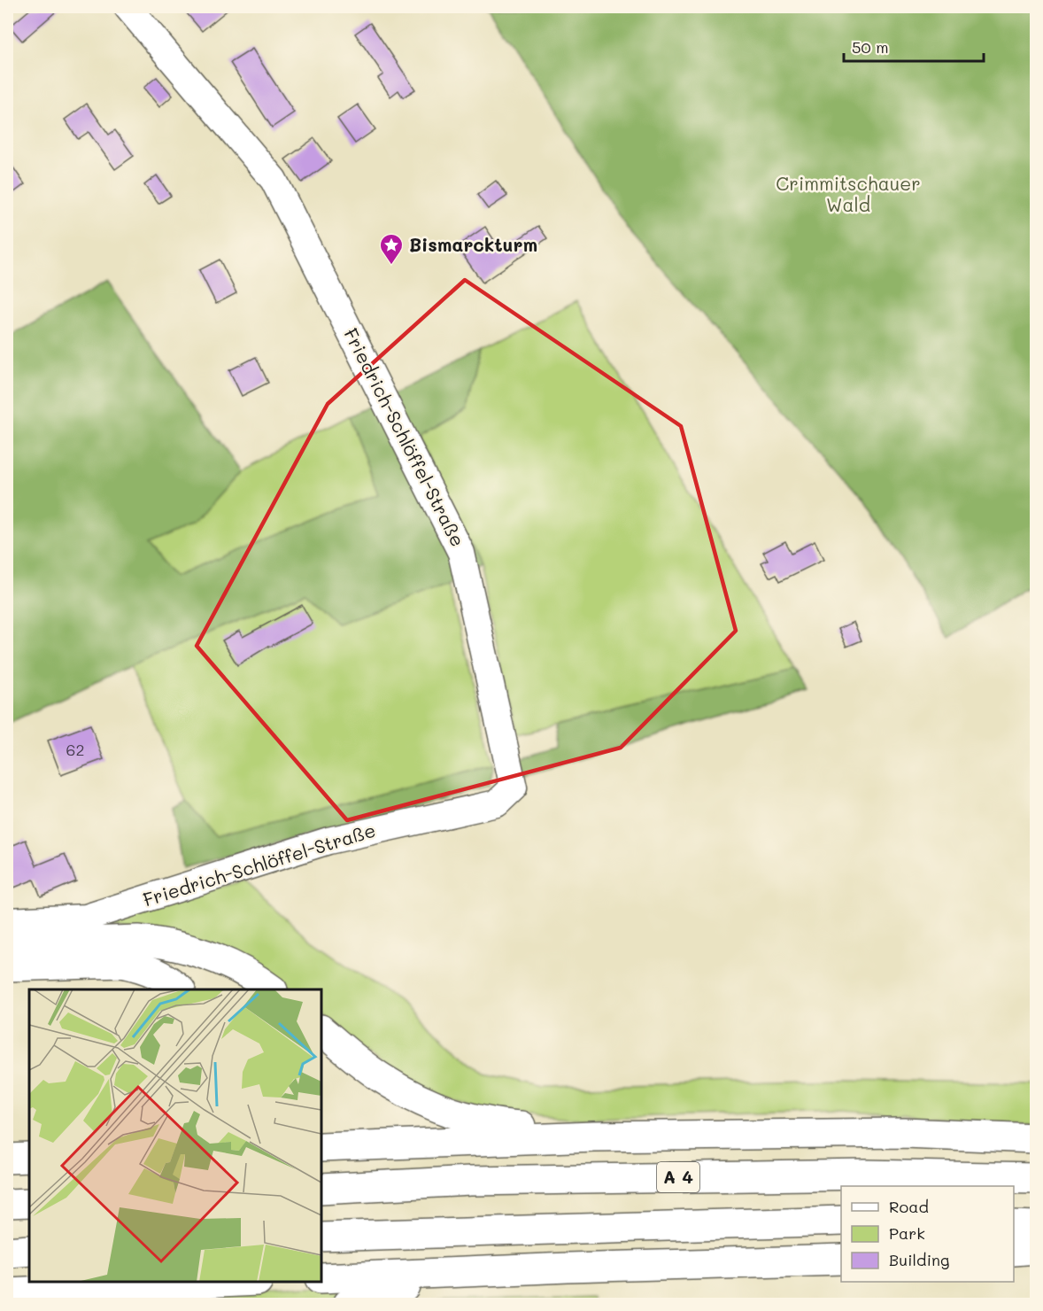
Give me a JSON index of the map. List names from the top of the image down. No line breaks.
{"streets":{"highway":["A 4"],"street":["Friedrich-Schlöffel-Straße"]},"parks":["Crimmitschauer Wald"],"places":{"place":["Bismarckturm"]},"house_numbers":["62"],"legend":["Road","Park","Building"],"scale_bar":"50 m"}
